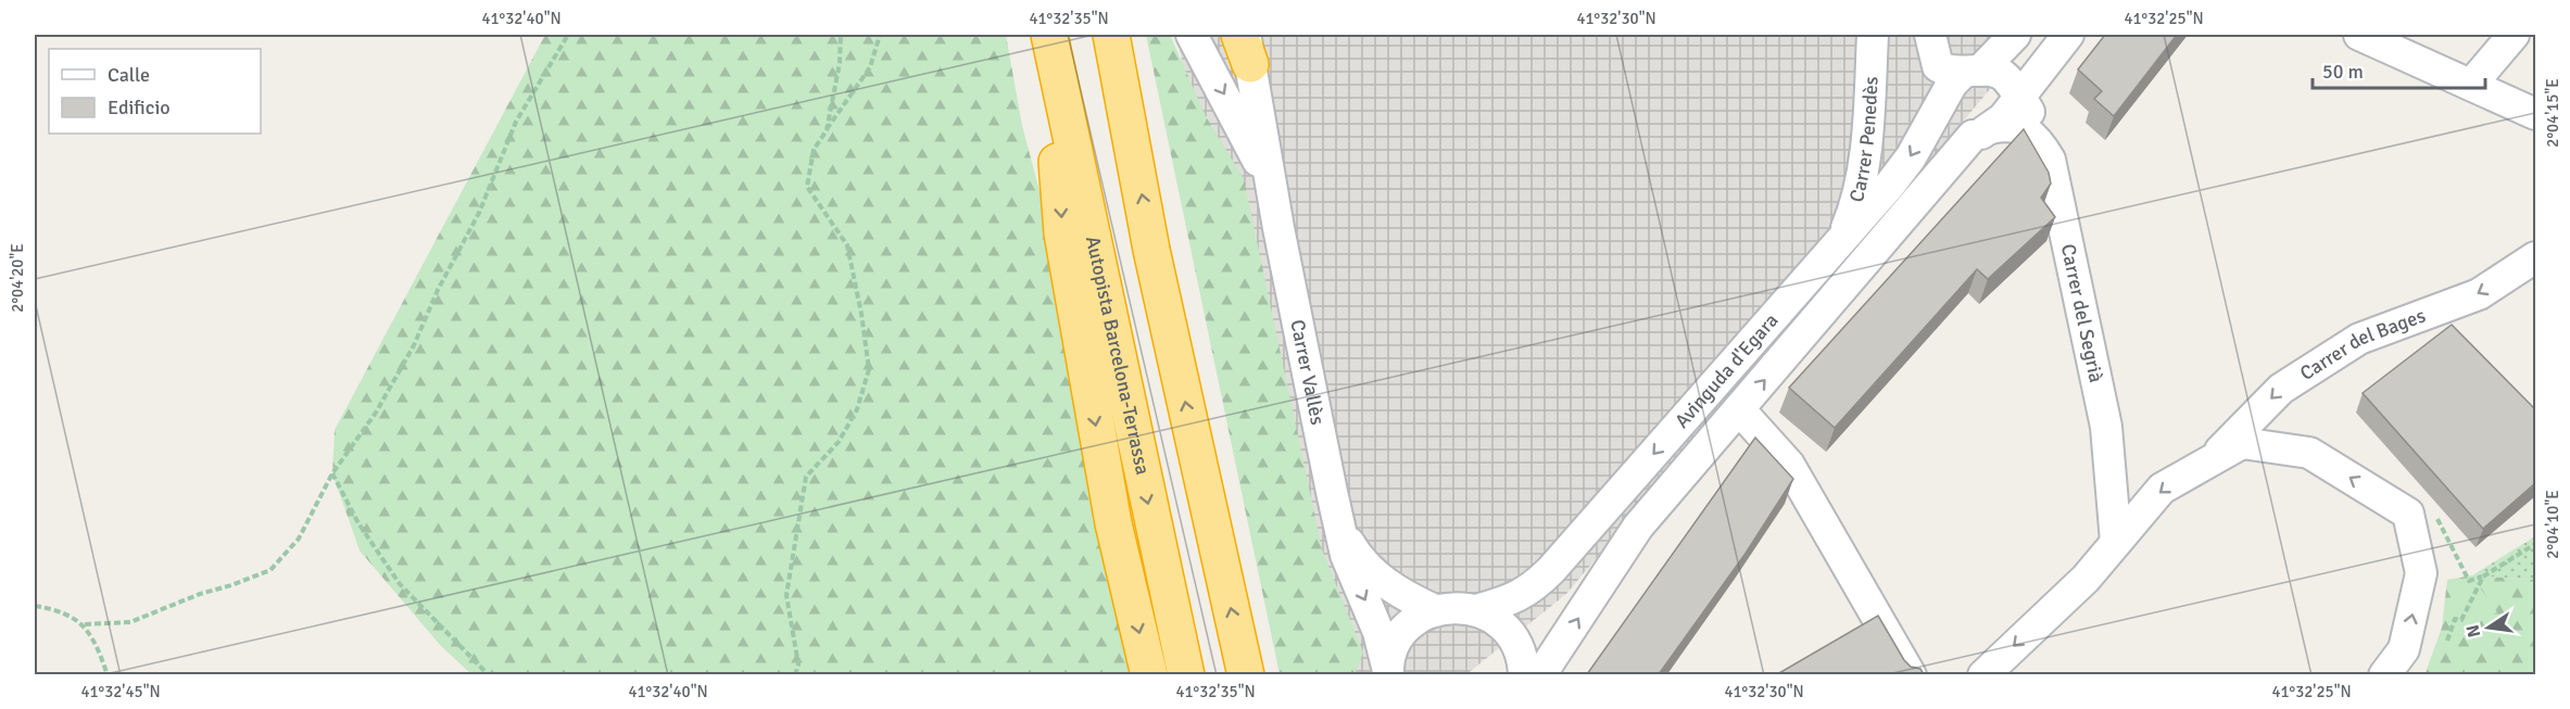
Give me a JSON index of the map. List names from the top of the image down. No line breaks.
{"streets":{"highway":["Autopista Barcelona-Terrassa"],"street":["Carrer Penedès","Carrer del Segrià","Carrer del Bages","Carrer Vallès","Avinguda d'Egara"]},"crossings":[["Carrer Penedès","Avinguda d'Egara"],["Carrer del Segrià","Carrer del Bages"],["Carrer del Segrià","Avinguda d'Egara"]],"one_way":["Carrer del Bages"],"legend":["Calle","Edificio"],"scale_bar":"50 m","north":"left","coordinates":["41°32'40\"N","41°32'35\"N","41°32'30\"N","41°32'25\"N","2°04'15\"E","2°04'20\"E","2°04'10\"E","41°32'45\"N"]}
